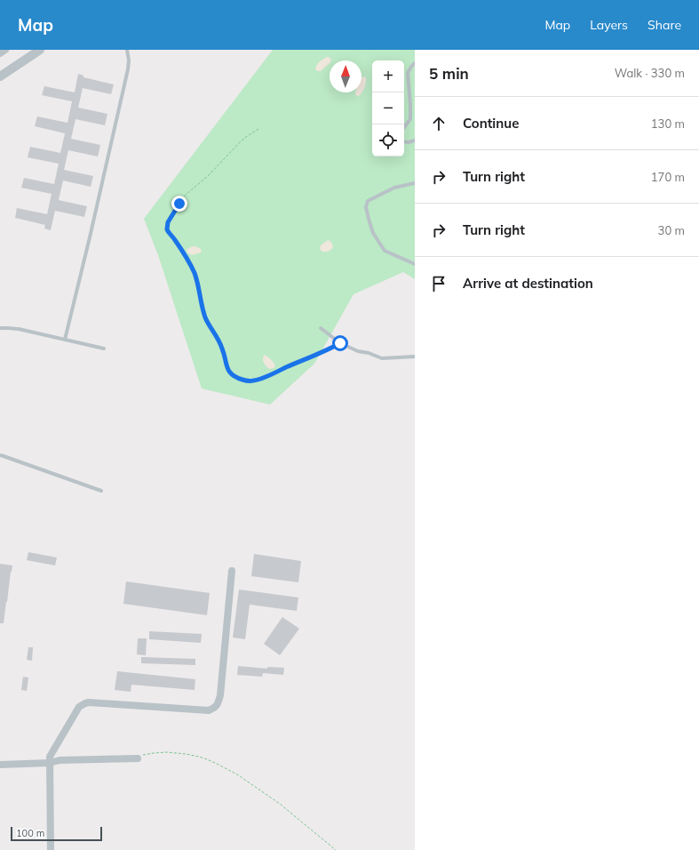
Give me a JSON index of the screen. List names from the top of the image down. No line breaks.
{"scale_bar":"100 m","north":"top","page":{"header":"Map","nav":["Map","Layers","Share"],"heading":["5 min","Walk · 330 m"],"map_buttons":["+","−"],"list":[["Continue","130 m"],["Turn right","170 m"],["Turn right","30 m"],"Arrive at destination"],"scale":"100 m"}}
